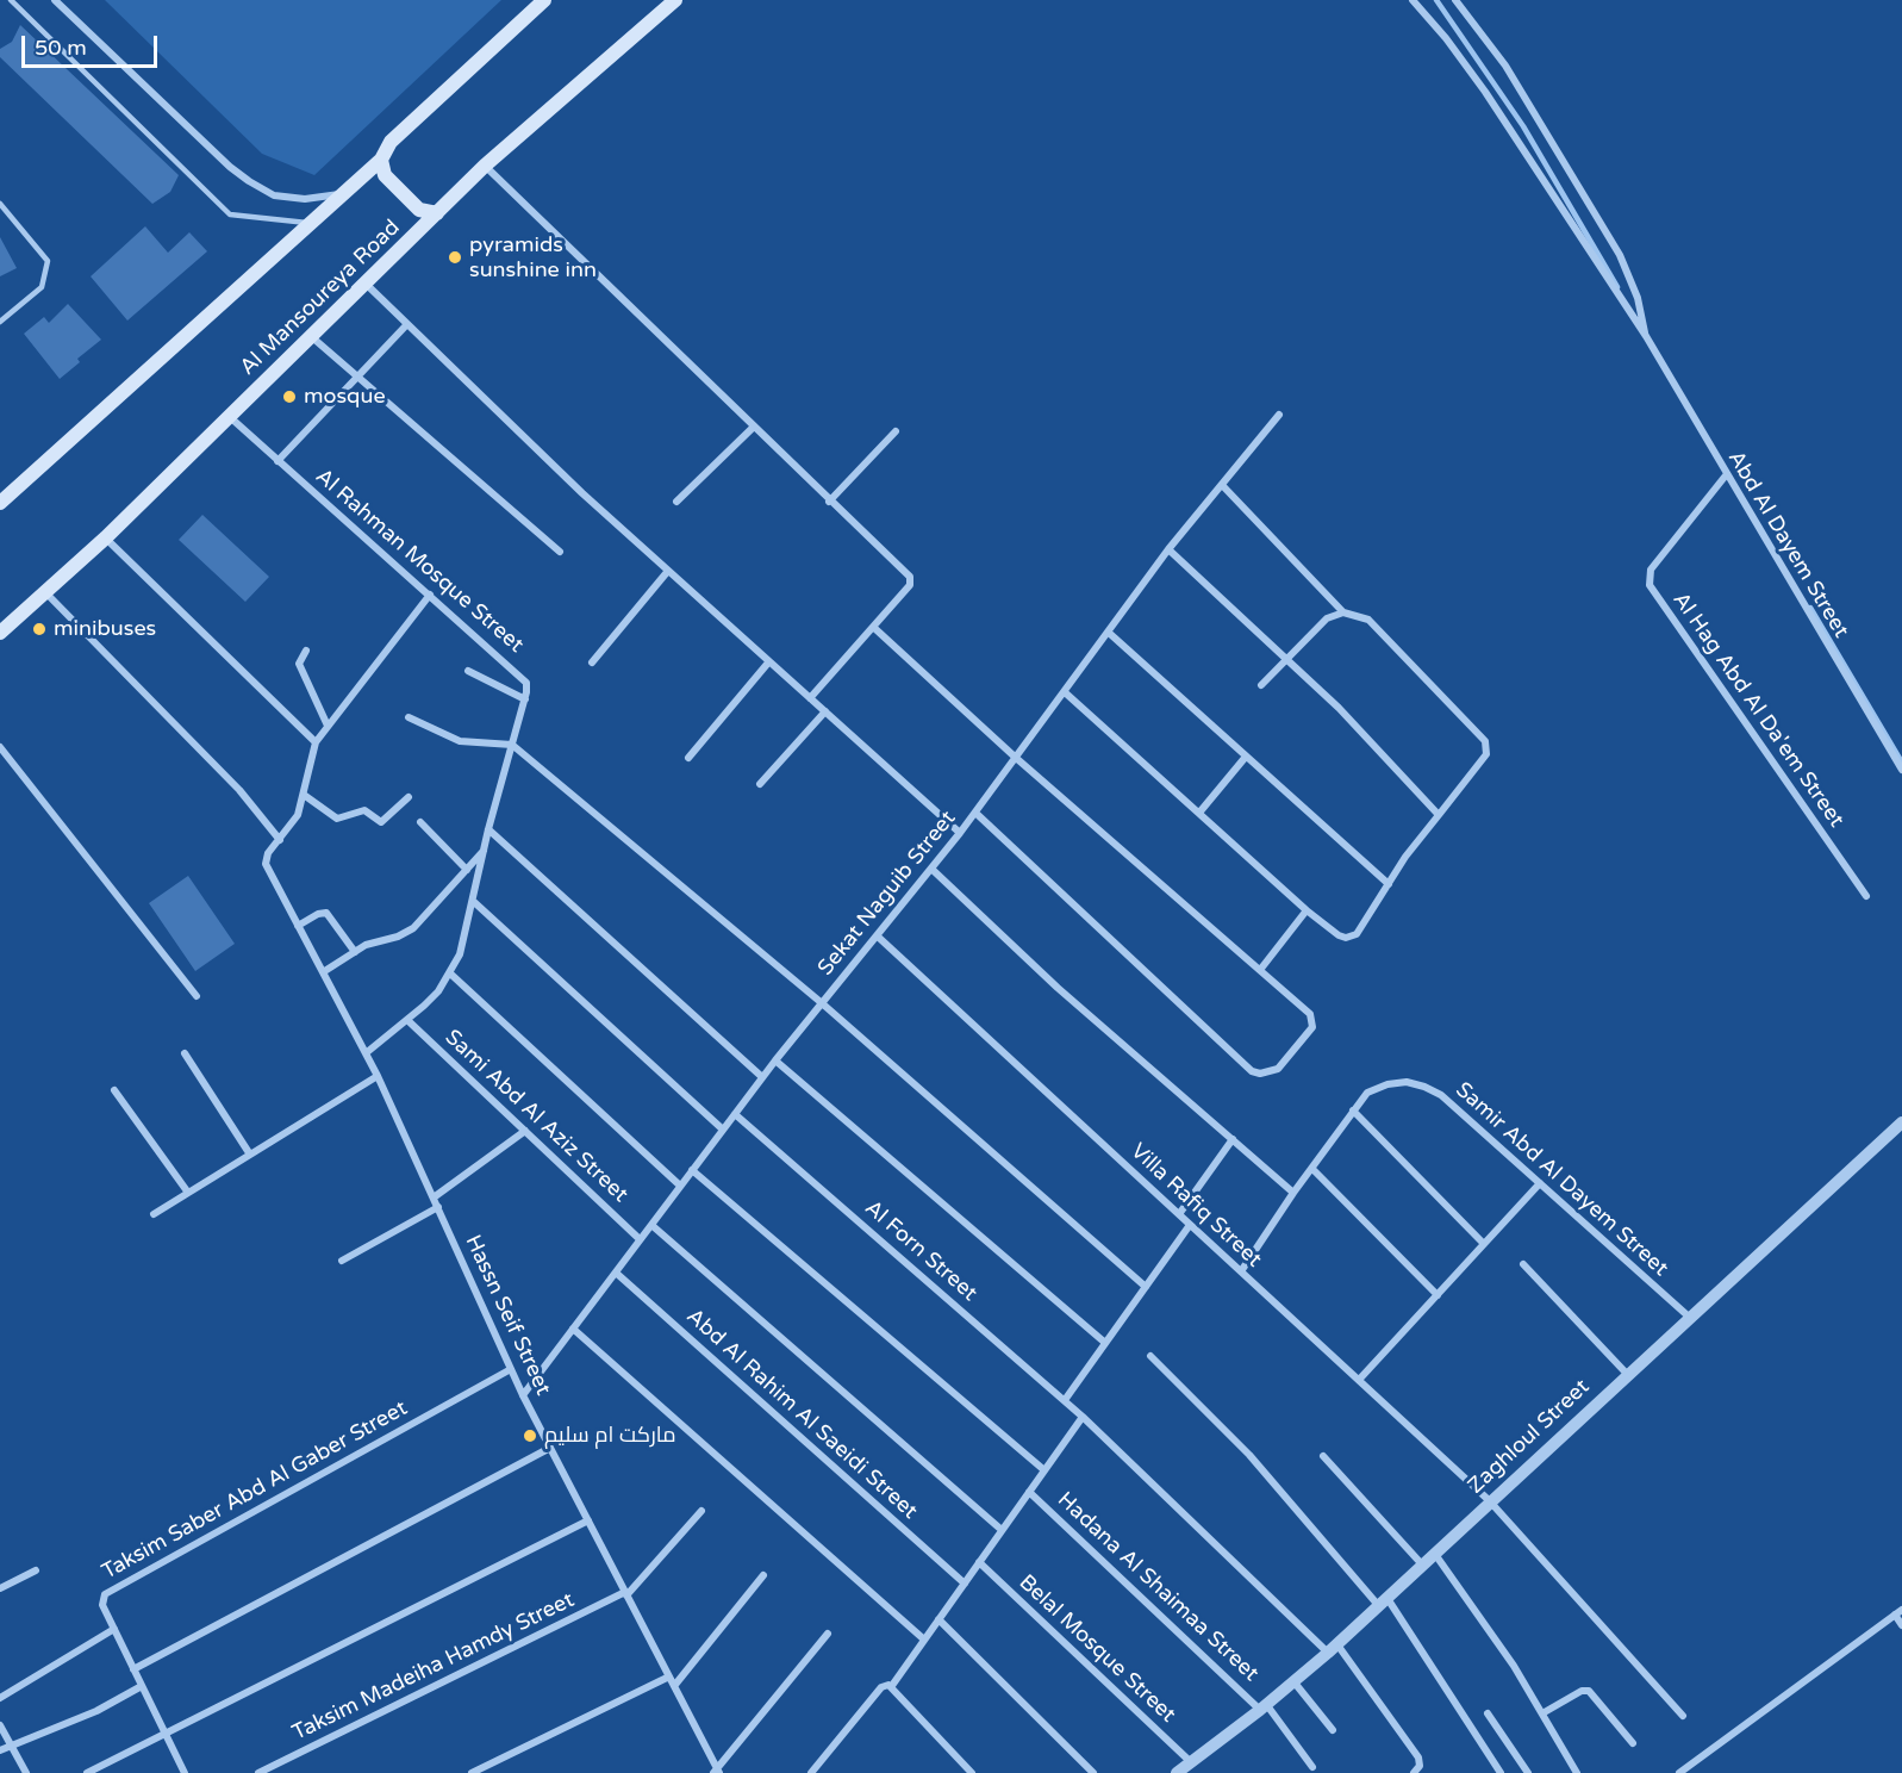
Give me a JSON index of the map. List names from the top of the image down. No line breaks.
{"streets":{"main road":["Al Mansoureya Road"],"street":["Abd Al Dayem Street","Al Rahman Mosque Street","Al Hag Abd Al Da'em Street","Sekat Naguib Street","Sami Abd Al Aziz Street","Samir Abd Al Dayem Street","Villa Rafiq Street","Al Forn Street","Hassn Seif Street","Abd Al Rahim Al Saeidi Street","Zaghloul Street","Taksim Saber Abd Al Gaber Street","Hadana Al Shaimaa Street","Belal Mosque Street","Taksim Madeiha Hamdy Street"]},"crossings":[["Al Mansoureya Road","Al Rahman Mosque Street"],["Abd Al Dayem Street","Al Hag Abd Al Da'em Street"],["Sekat Naguib Street","Sami Abd Al Aziz Street"],["Sekat Naguib Street","Villa Rafiq Street"],["Sekat Naguib Street","Al Forn Street"],["Sekat Naguib Street","Hassn Seif Street"],["Sekat Naguib Street","Abd Al Rahim Al Saeidi Street"],["Samir Abd Al Dayem Street","Villa Rafiq Street"],["Samir Abd Al Dayem Street","Zaghloul Street"],["Villa Rafiq Street","Zaghloul Street"],["Al Forn Street","Zaghloul Street"],["Hassn Seif Street","Taksim Saber Abd Al Gaber Street"],["Hassn Seif Street","Taksim Madeiha Hamdy Street"],["Zaghloul Street","Hadana Al Shaimaa Street"],["Zaghloul Street","Belal Mosque Street"]],"places":["pyramids sunshine inn","mosque","minibuses","ماركت ام سليم"],"scale_bar":"50 m"}
